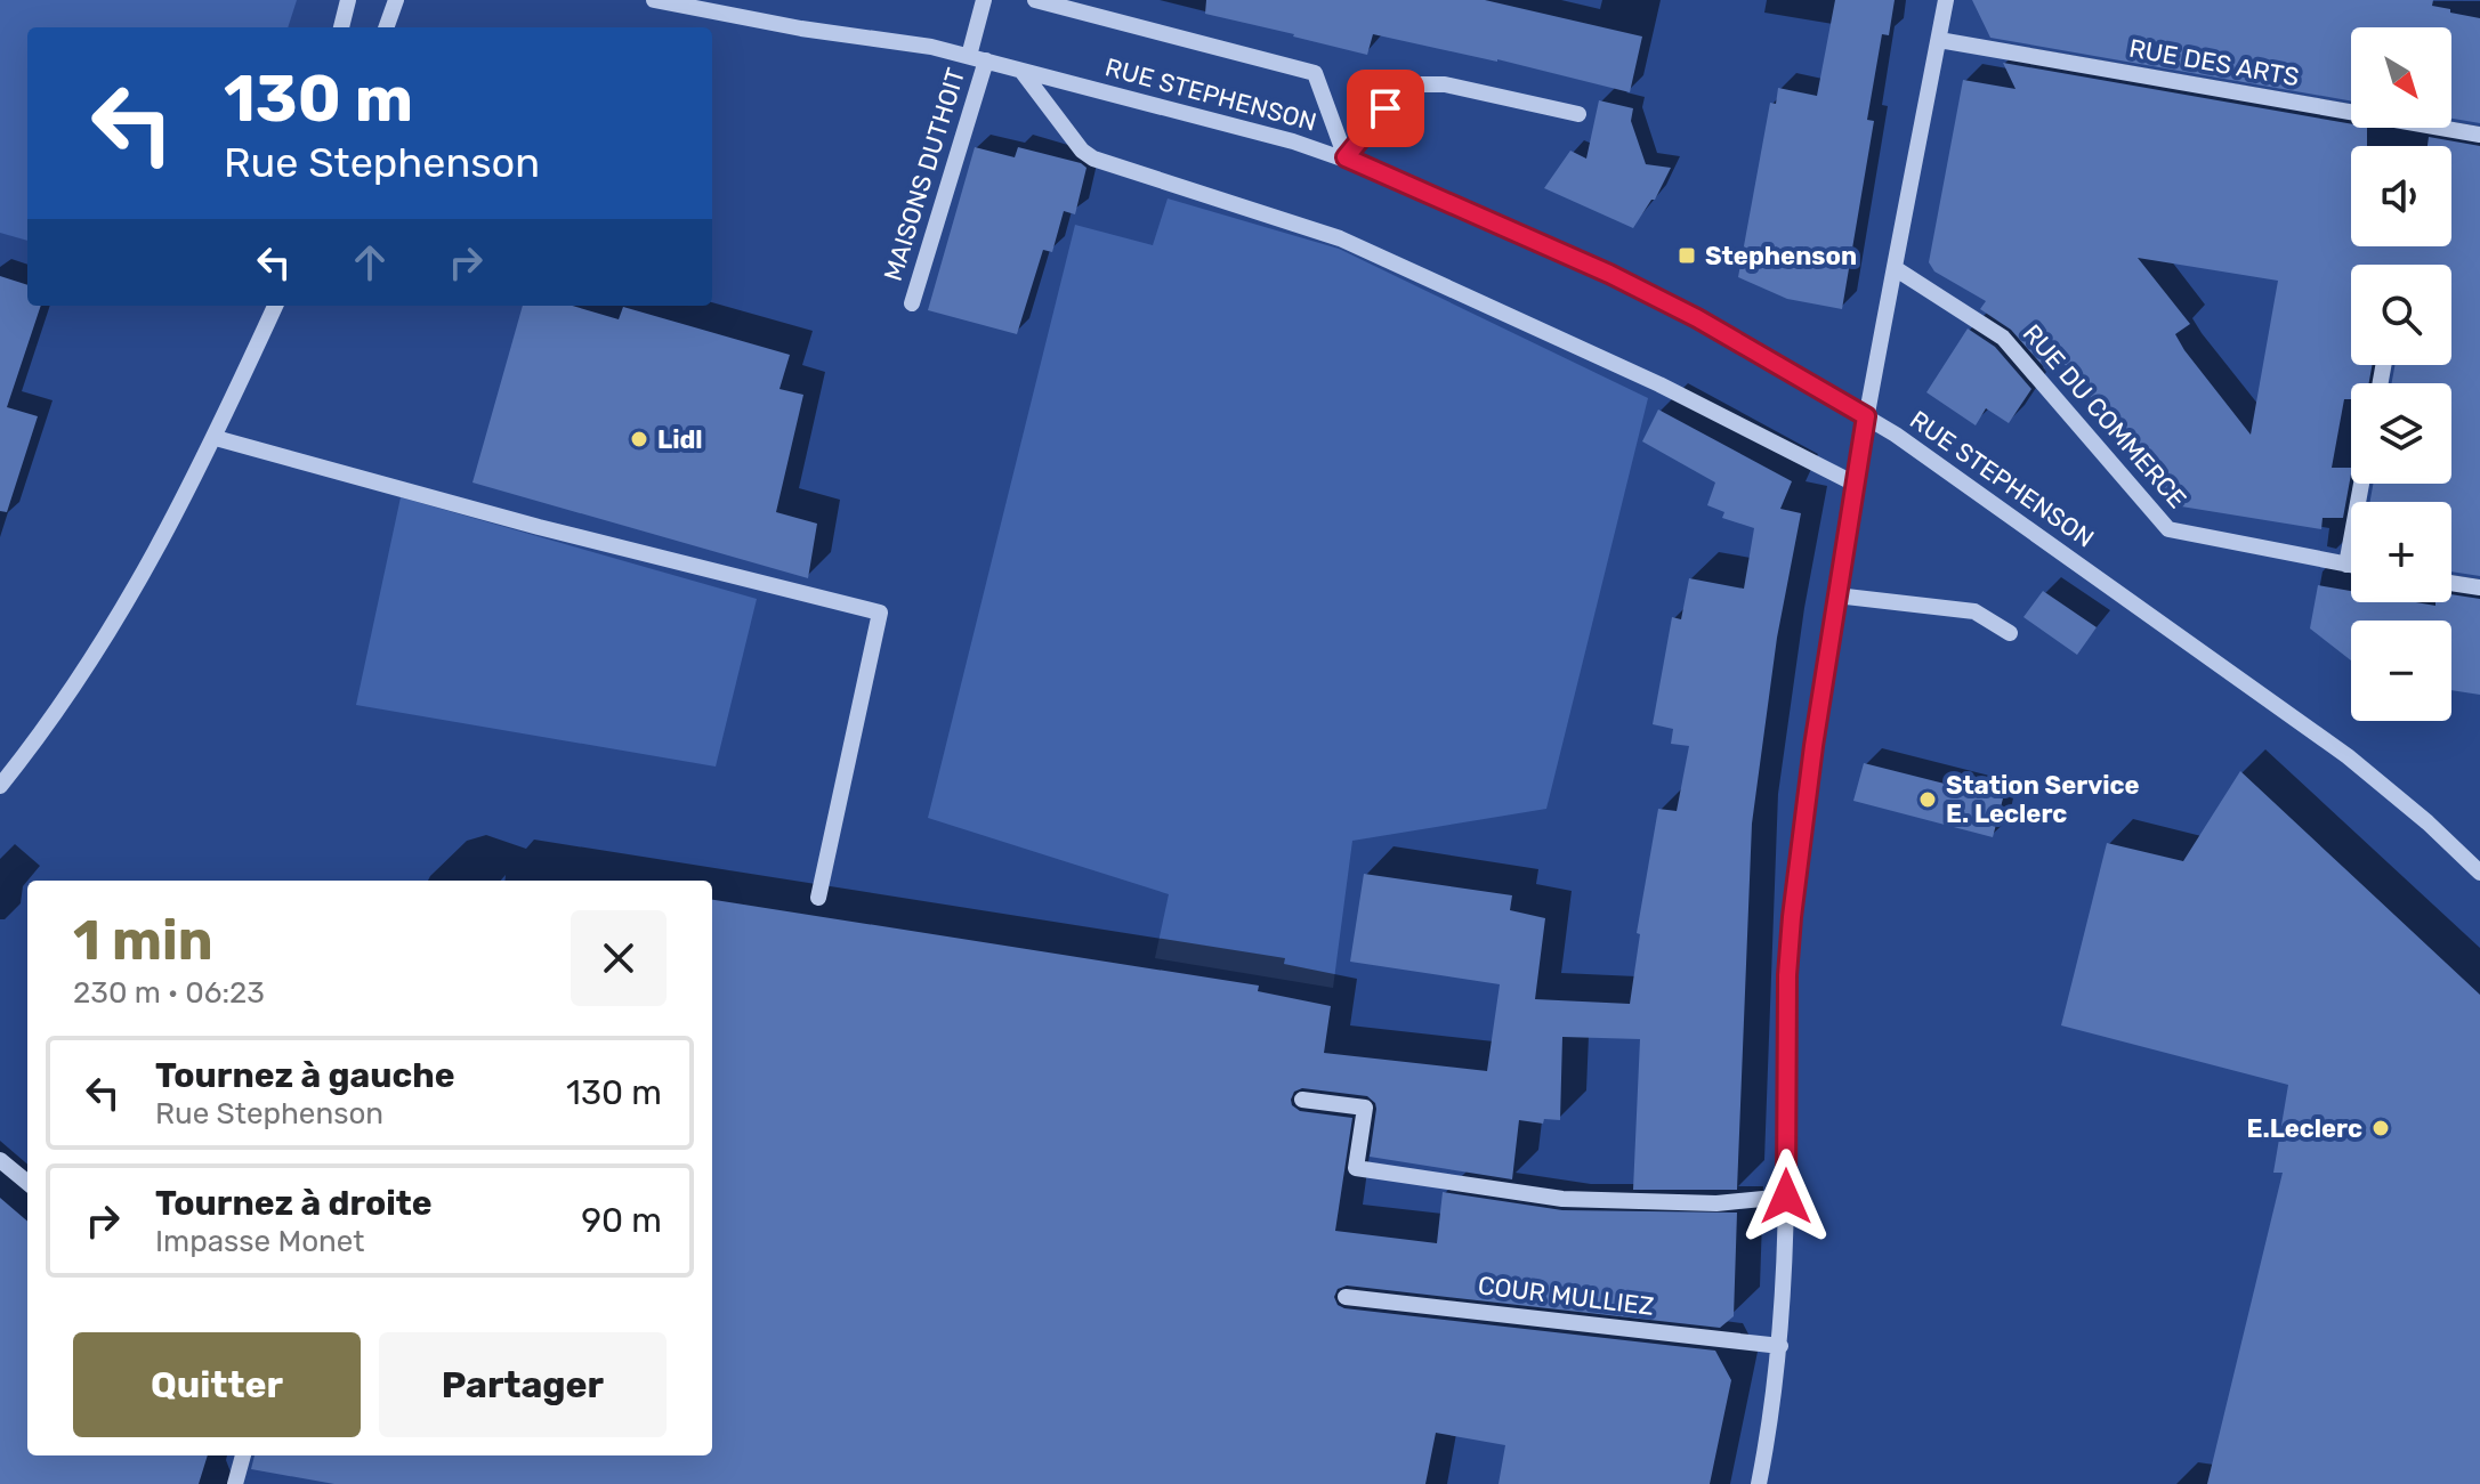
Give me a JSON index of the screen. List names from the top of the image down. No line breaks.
{"streets":{"street":["RUE DES ARTS","RUE STEPHENSON","MAISONS DUTHOIT","RUE DU COMMERCE","COUR MULLIEZ"]},"crossings":[["RUE STEPHENSON","MAISONS DUTHOIT"]],"places":{"transit":["Stephenson"],"other":["Lidl","Station Service E. Leclerc","E.Leclerc"]},"north":"bottom right","page":{"map_buttons":["+","−"],"turn":["130 m","Rue Stephenson"],"heading":["1 min","230 m · 06:23"],"list":[{"name":"Tournez à gauche","note":"Rue Stephenson","value":"130 m"},{"name":"Tournez à droite","note":"Impasse Monet","value":"90 m"}],"buttons":["Quitter","Partager"]}}
